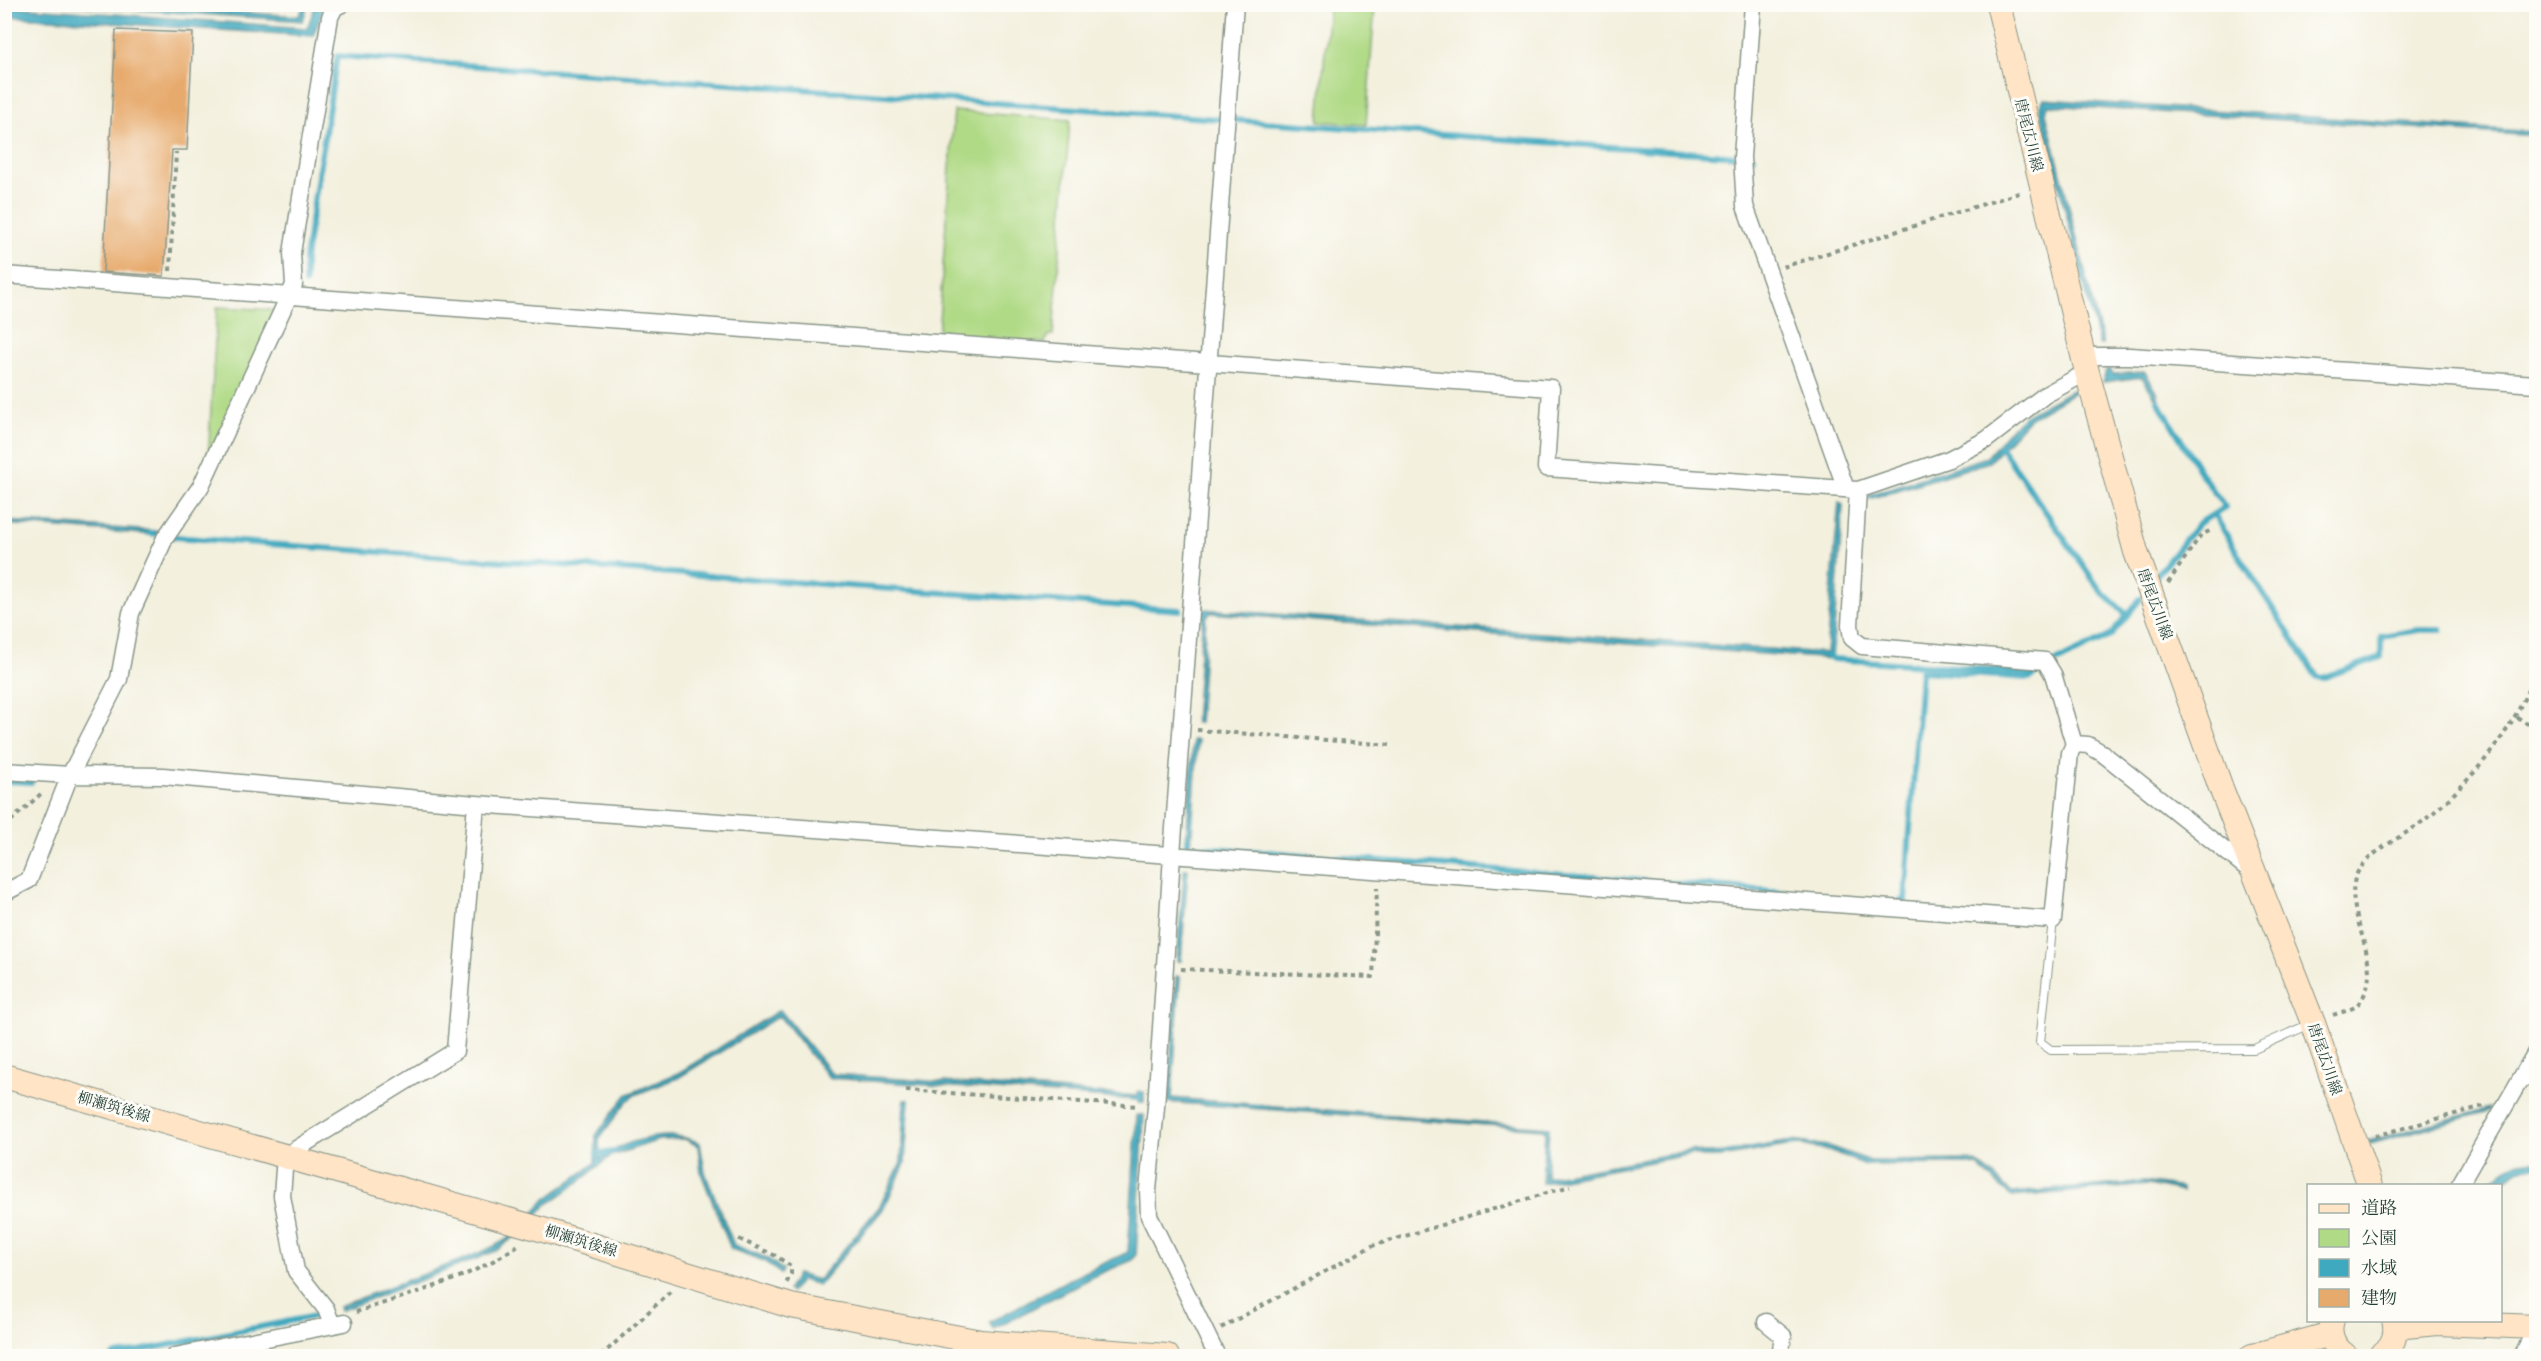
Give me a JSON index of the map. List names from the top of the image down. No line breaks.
{"streets":{"main road":["唐尾広川線","柳瀬筑後線"]},"legend":["道路","公園","水域","建物"]}
